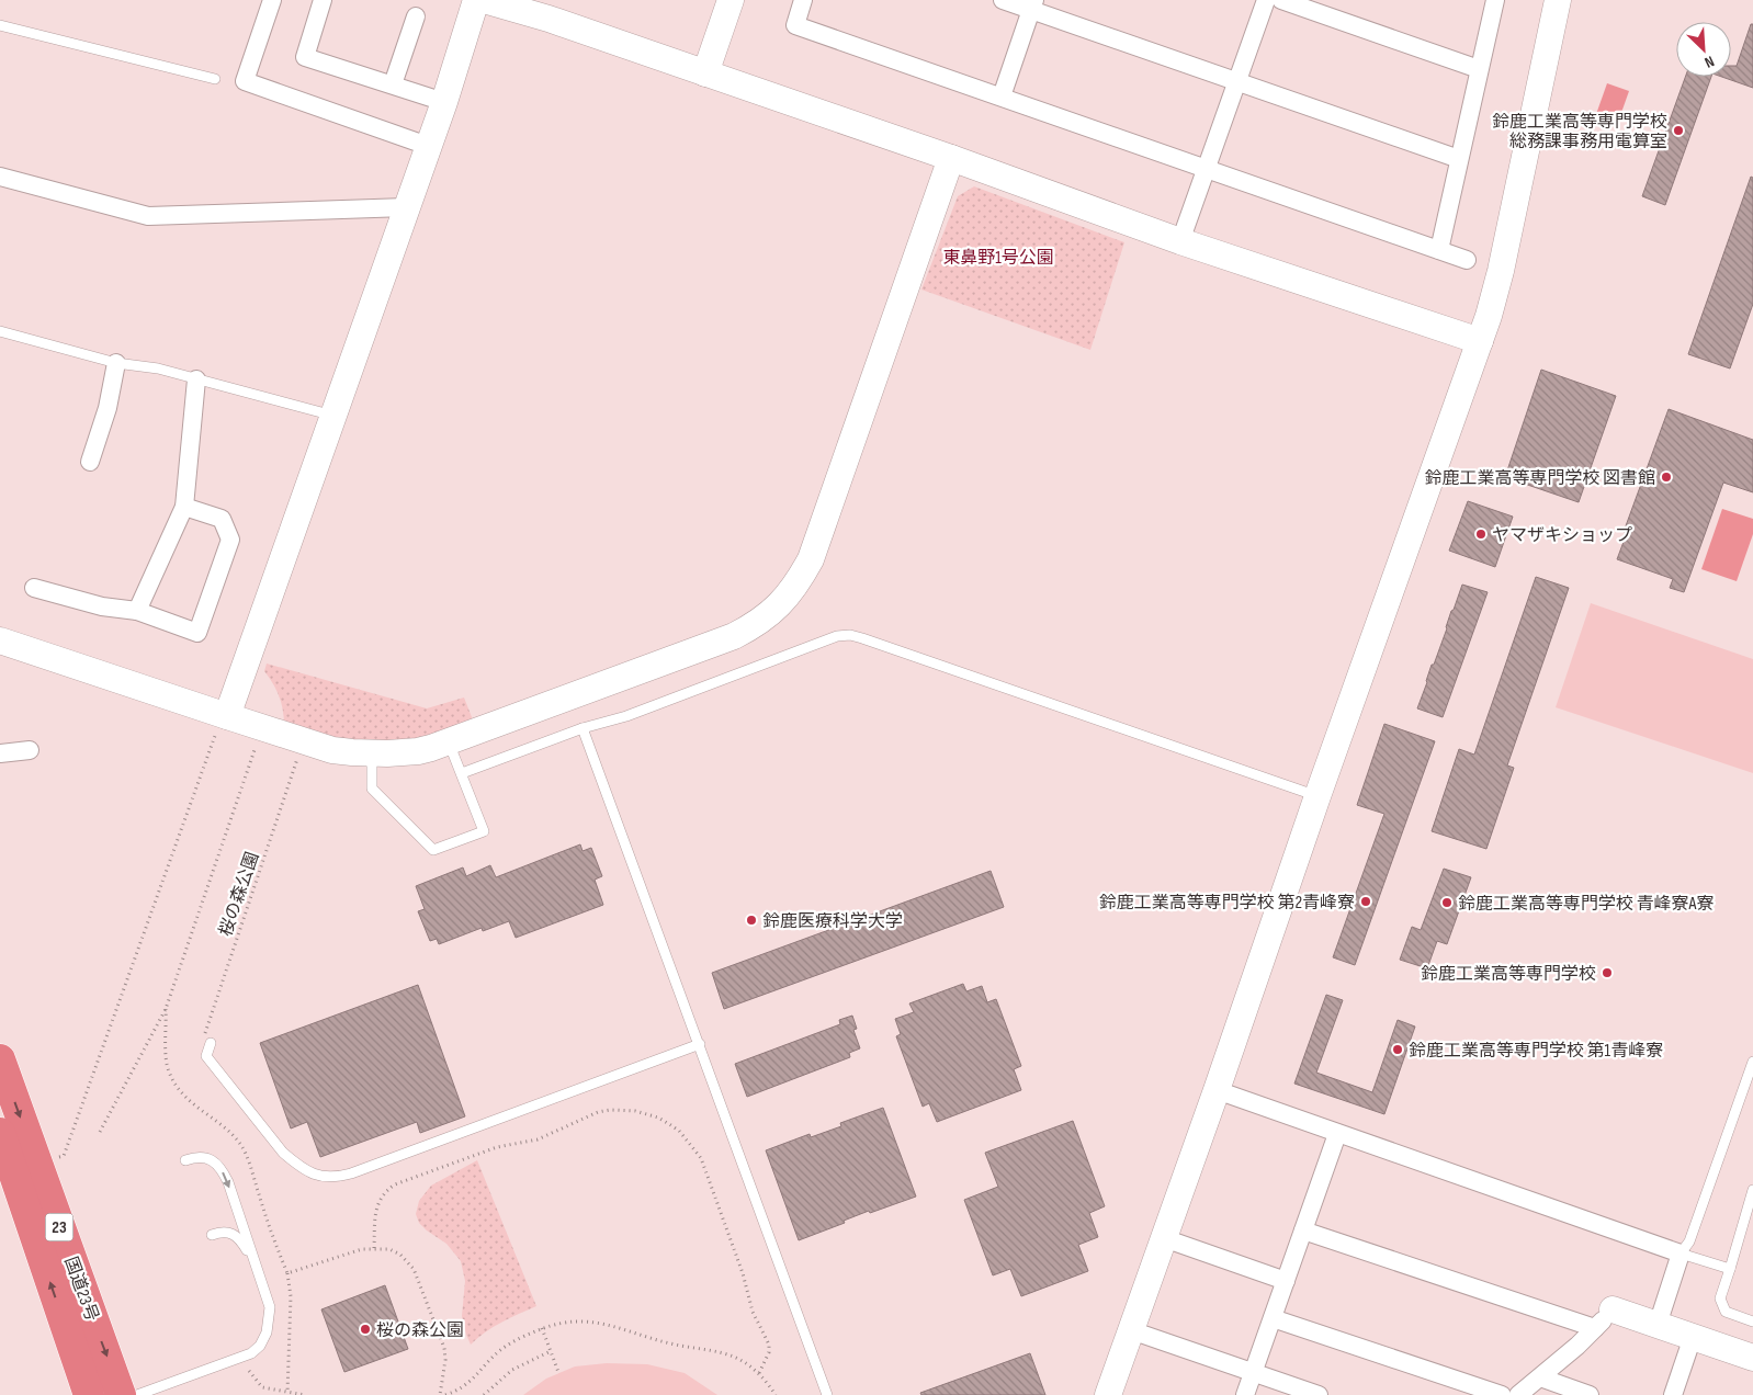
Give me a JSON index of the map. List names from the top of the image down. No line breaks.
{"streets":{"highway":["23","国道23号"],"path":["桜の森公園"]},"parks":["東鼻野1号公園"],"places":["鈴鹿工業高等専門学校 総務課事務用電算室","鈴鹿工業高等専門学校 図書館","ヤマザキショップ","鈴鹿工業高等専門学校 第2青峰寮","鈴鹿工業高等専門学校 青峰寮A寮","鈴鹿医療科学大学","鈴鹿工業高等専門学校","鈴鹿工業高等専門学校 第1青峰寮","桜の森公園"],"north":"bottom right"}
